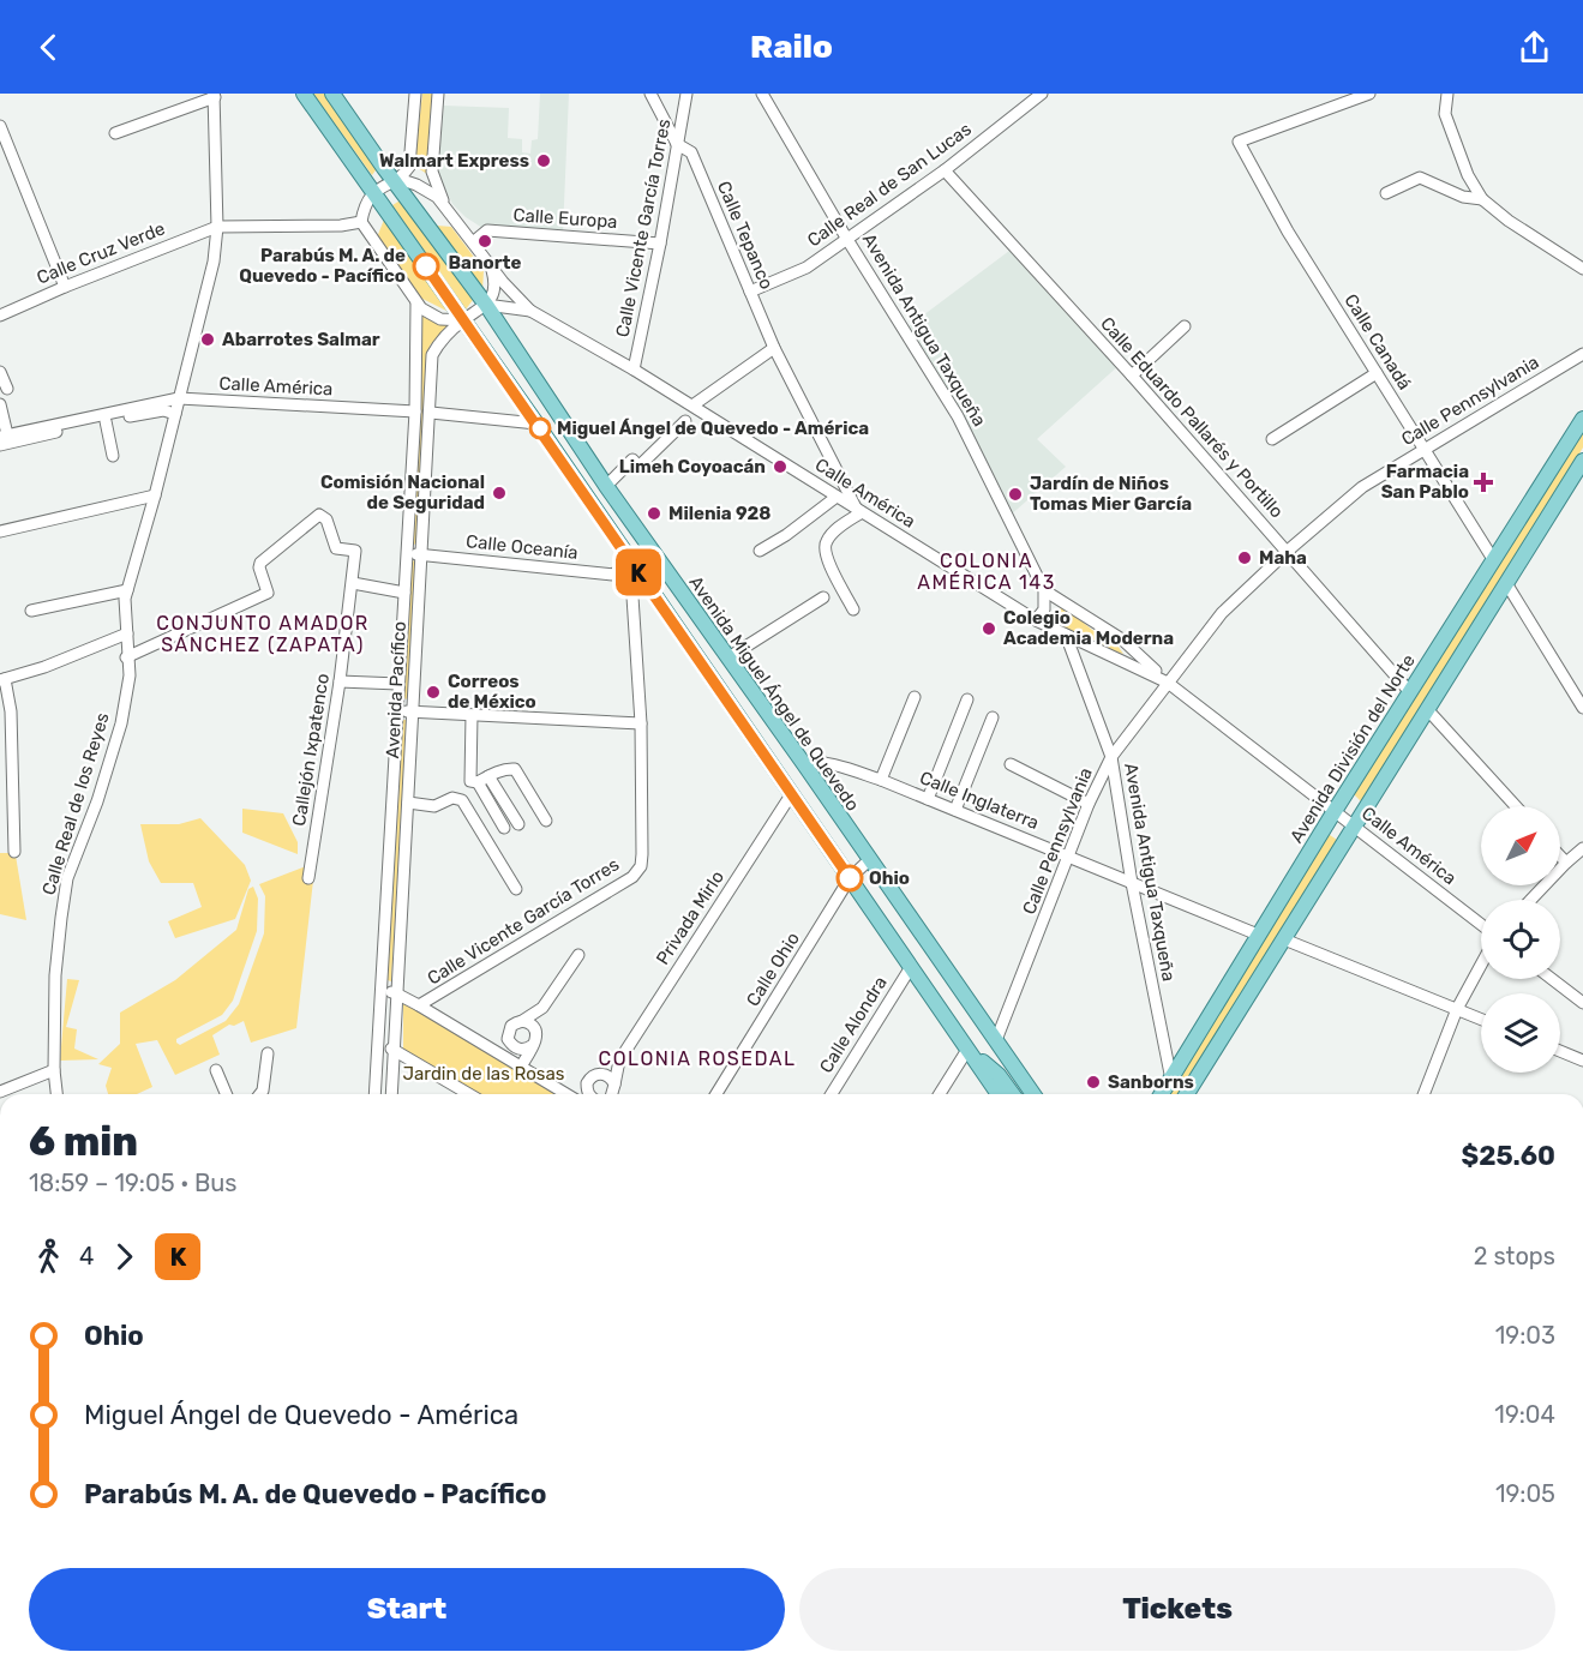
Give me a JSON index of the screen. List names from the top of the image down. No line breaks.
{"streets":{"main road":["Avenida Miguel Ángel de Quevedo","Avenida División del Norte"],"street":["Calle Real de San Lucas","Calle Europa","Calle Vicente García Torres","Calle Tepanco","Calle Cruz Verde","Avenida Antigua Taxqueña","Calle Canadá","Calle América","Calle Pennsylvania","Calle Eduardo Pallarés y Portillo","Calle Oceanía","Avenida Pacífico","Callejón Ixpatenco","Calle Inglaterra","Calle Real de los Reyes","Privada Mirlo","Calle Ohio","Calle Alondra"]},"crossings":[["Calle Real de San Lucas","Calle Tepanco"],["Calle Real de San Lucas","Avenida Antigua Taxqueña"],["Calle Real de San Lucas","Calle Eduardo Pallarés y Portillo"],["Calle Europa","Calle Vicente García Torres"],["Calle Europa","Calle América"],["Calle Vicente García Torres","Calle Tepanco"],["Calle Vicente García Torres","Calle América"],["Calle Vicente García Torres","Calle Oceanía"],["Calle Tepanco","Calle América"],["Calle Cruz Verde","Calle Real de los Reyes"],["Avenida Antigua Taxqueña","Calle América"],["Avenida Antigua Taxqueña","Calle Pennsylvania"],["Avenida Antigua Taxqueña","Avenida División del Norte"],["Avenida Antigua Taxqueña","Calle Inglaterra"],["Calle Canadá","Calle Pennsylvania"],["Calle Canadá","Avenida División del Norte"],["Calle América","Calle Pennsylvania"],["Calle América","Avenida Pacífico"],["Calle América","Avenida Miguel Ángel de Quevedo"],["Calle América","Avenida División del Norte"],["Calle América","Calle Real de los Reyes"],["Calle Pennsylvania","Calle Eduardo Pallarés y Portillo"],["Calle Pennsylvania","Avenida Miguel Ángel de Quevedo"],["Calle Pennsylvania","Calle Inglaterra"],["Calle Eduardo Pallarés y Portillo","Avenida División del Norte"],["Calle Oceanía","Avenida Pacífico"],["Avenida Pacífico","Avenida Miguel Ángel de Quevedo"],["Avenida Miguel Ángel de Quevedo","Calle Inglaterra"],["Avenida Miguel Ángel de Quevedo","Calle Ohio"],["Avenida División del Norte","Calle Inglaterra"],["Callejón Ixpatenco","Calle Real de los Reyes"]],"districts":["COLONIA AMÉRICA 143","CONJUNTO AMADOR SÁNCHEZ (ZAPATA)","COLONIA ROSEDAL"],"parks":["Jardin de las Rosas"],"places":{"other":["Walmart Express","Banorte","Parabús M. A. de Quevedo - Pacífico","Abarrotes Salmar","Miguel Ángel de Quevedo - América","Limeh Coyoacán","Comisión Nacional de Seguridad","Jardín de Niños Tomas Mier García","Milenia 928","Maha","Colegio Academia Moderna","Correos de México","Ohio","Sanborns"],"health":["Farmacia San Pablo"]},"lines":["bus line K"],"north":"top right","page":{"header":"Railo","on_map":"K","heading":["6 min","18:59 – 19:05 · Bus","$25.60"],"legs":["4","K","2 stops"],"list":[{"name":"Ohio","value":"19:03"},{"name":"Miguel Ángel de Quevedo - América","value":"19:04"},{"name":"Parabús M. A. de Quevedo - Pacífico","value":"19:05"}],"buttons":["Start","Tickets"]}}
